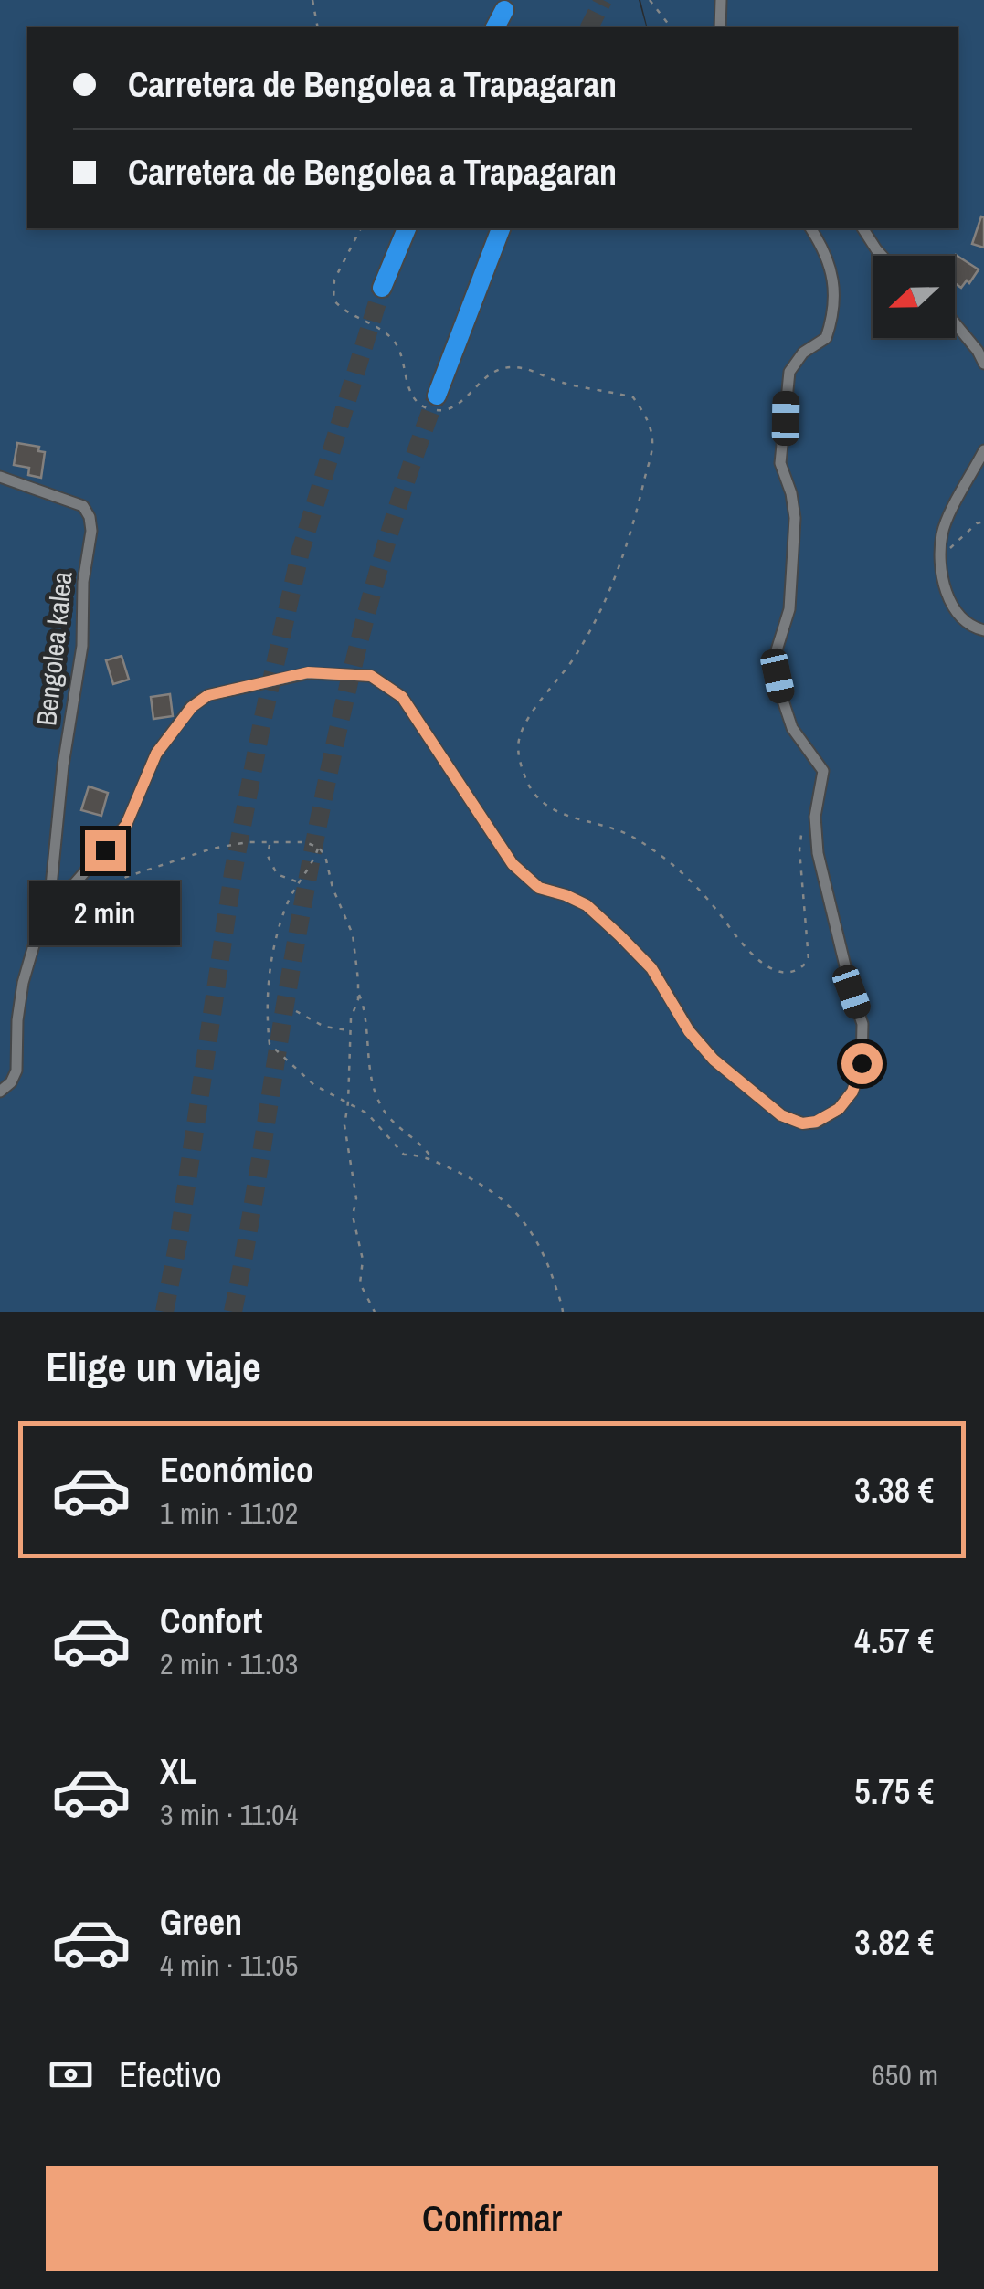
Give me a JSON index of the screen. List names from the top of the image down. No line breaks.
{"streets":{"street":["Bengolea kalea"]},"north":"left","page":{"banner":["Carretera de Bengolea a Trapagaran","Carretera de Bengolea a Trapagaran"],"bubble":"2 min","heading":"Elige un viaje","list":[{"name":"Económico","note":"1 min · 11:02","value":"3.38 €"},{"name":"Confort","note":"2 min · 11:03","value":"4.57 €"},{"name":"XL","note":"3 min · 11:04","value":"5.75 €"},{"name":"Green","note":"4 min · 11:05","value":"3.82 €"}],"pay":["Efectivo","650 m"],"buttons":"Confirmar"}}
